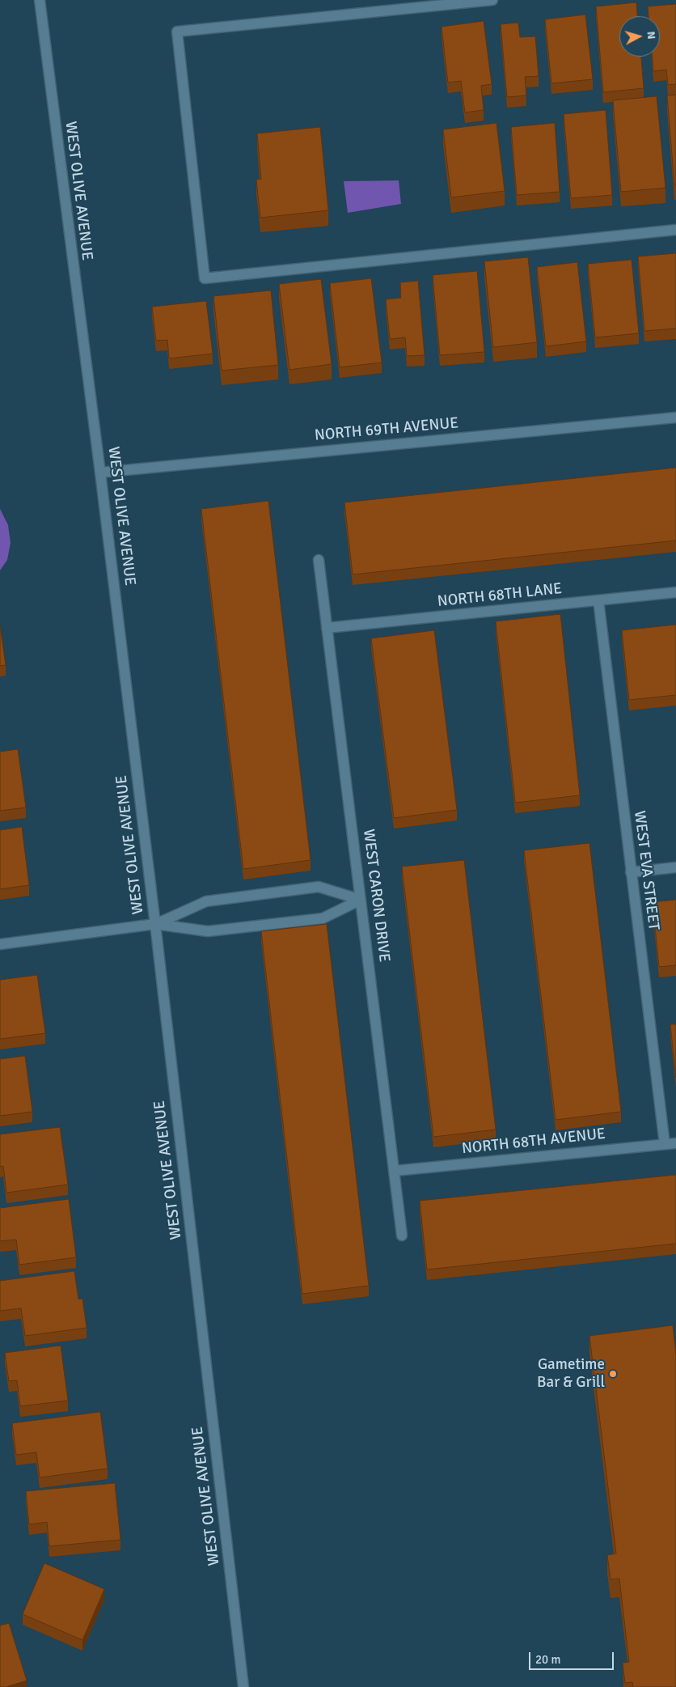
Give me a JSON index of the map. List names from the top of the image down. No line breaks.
{"streets":{"street":["WEST OLIVE AVENUE","NORTH 69TH AVENUE","NORTH 68TH LANE","WEST EVA STREET","WEST CARON DRIVE","NORTH 68TH AVENUE"]},"crossings":[["WEST OLIVE AVENUE","NORTH 69TH AVENUE"],["NORTH 68TH LANE","WEST EVA STREET"],["NORTH 68TH LANE","WEST CARON DRIVE"],["WEST EVA STREET","NORTH 68TH AVENUE"],["WEST CARON DRIVE","NORTH 68TH AVENUE"]],"places":["Gametime Bar & Grill"],"scale_bar":"20 m","north":"right"}
